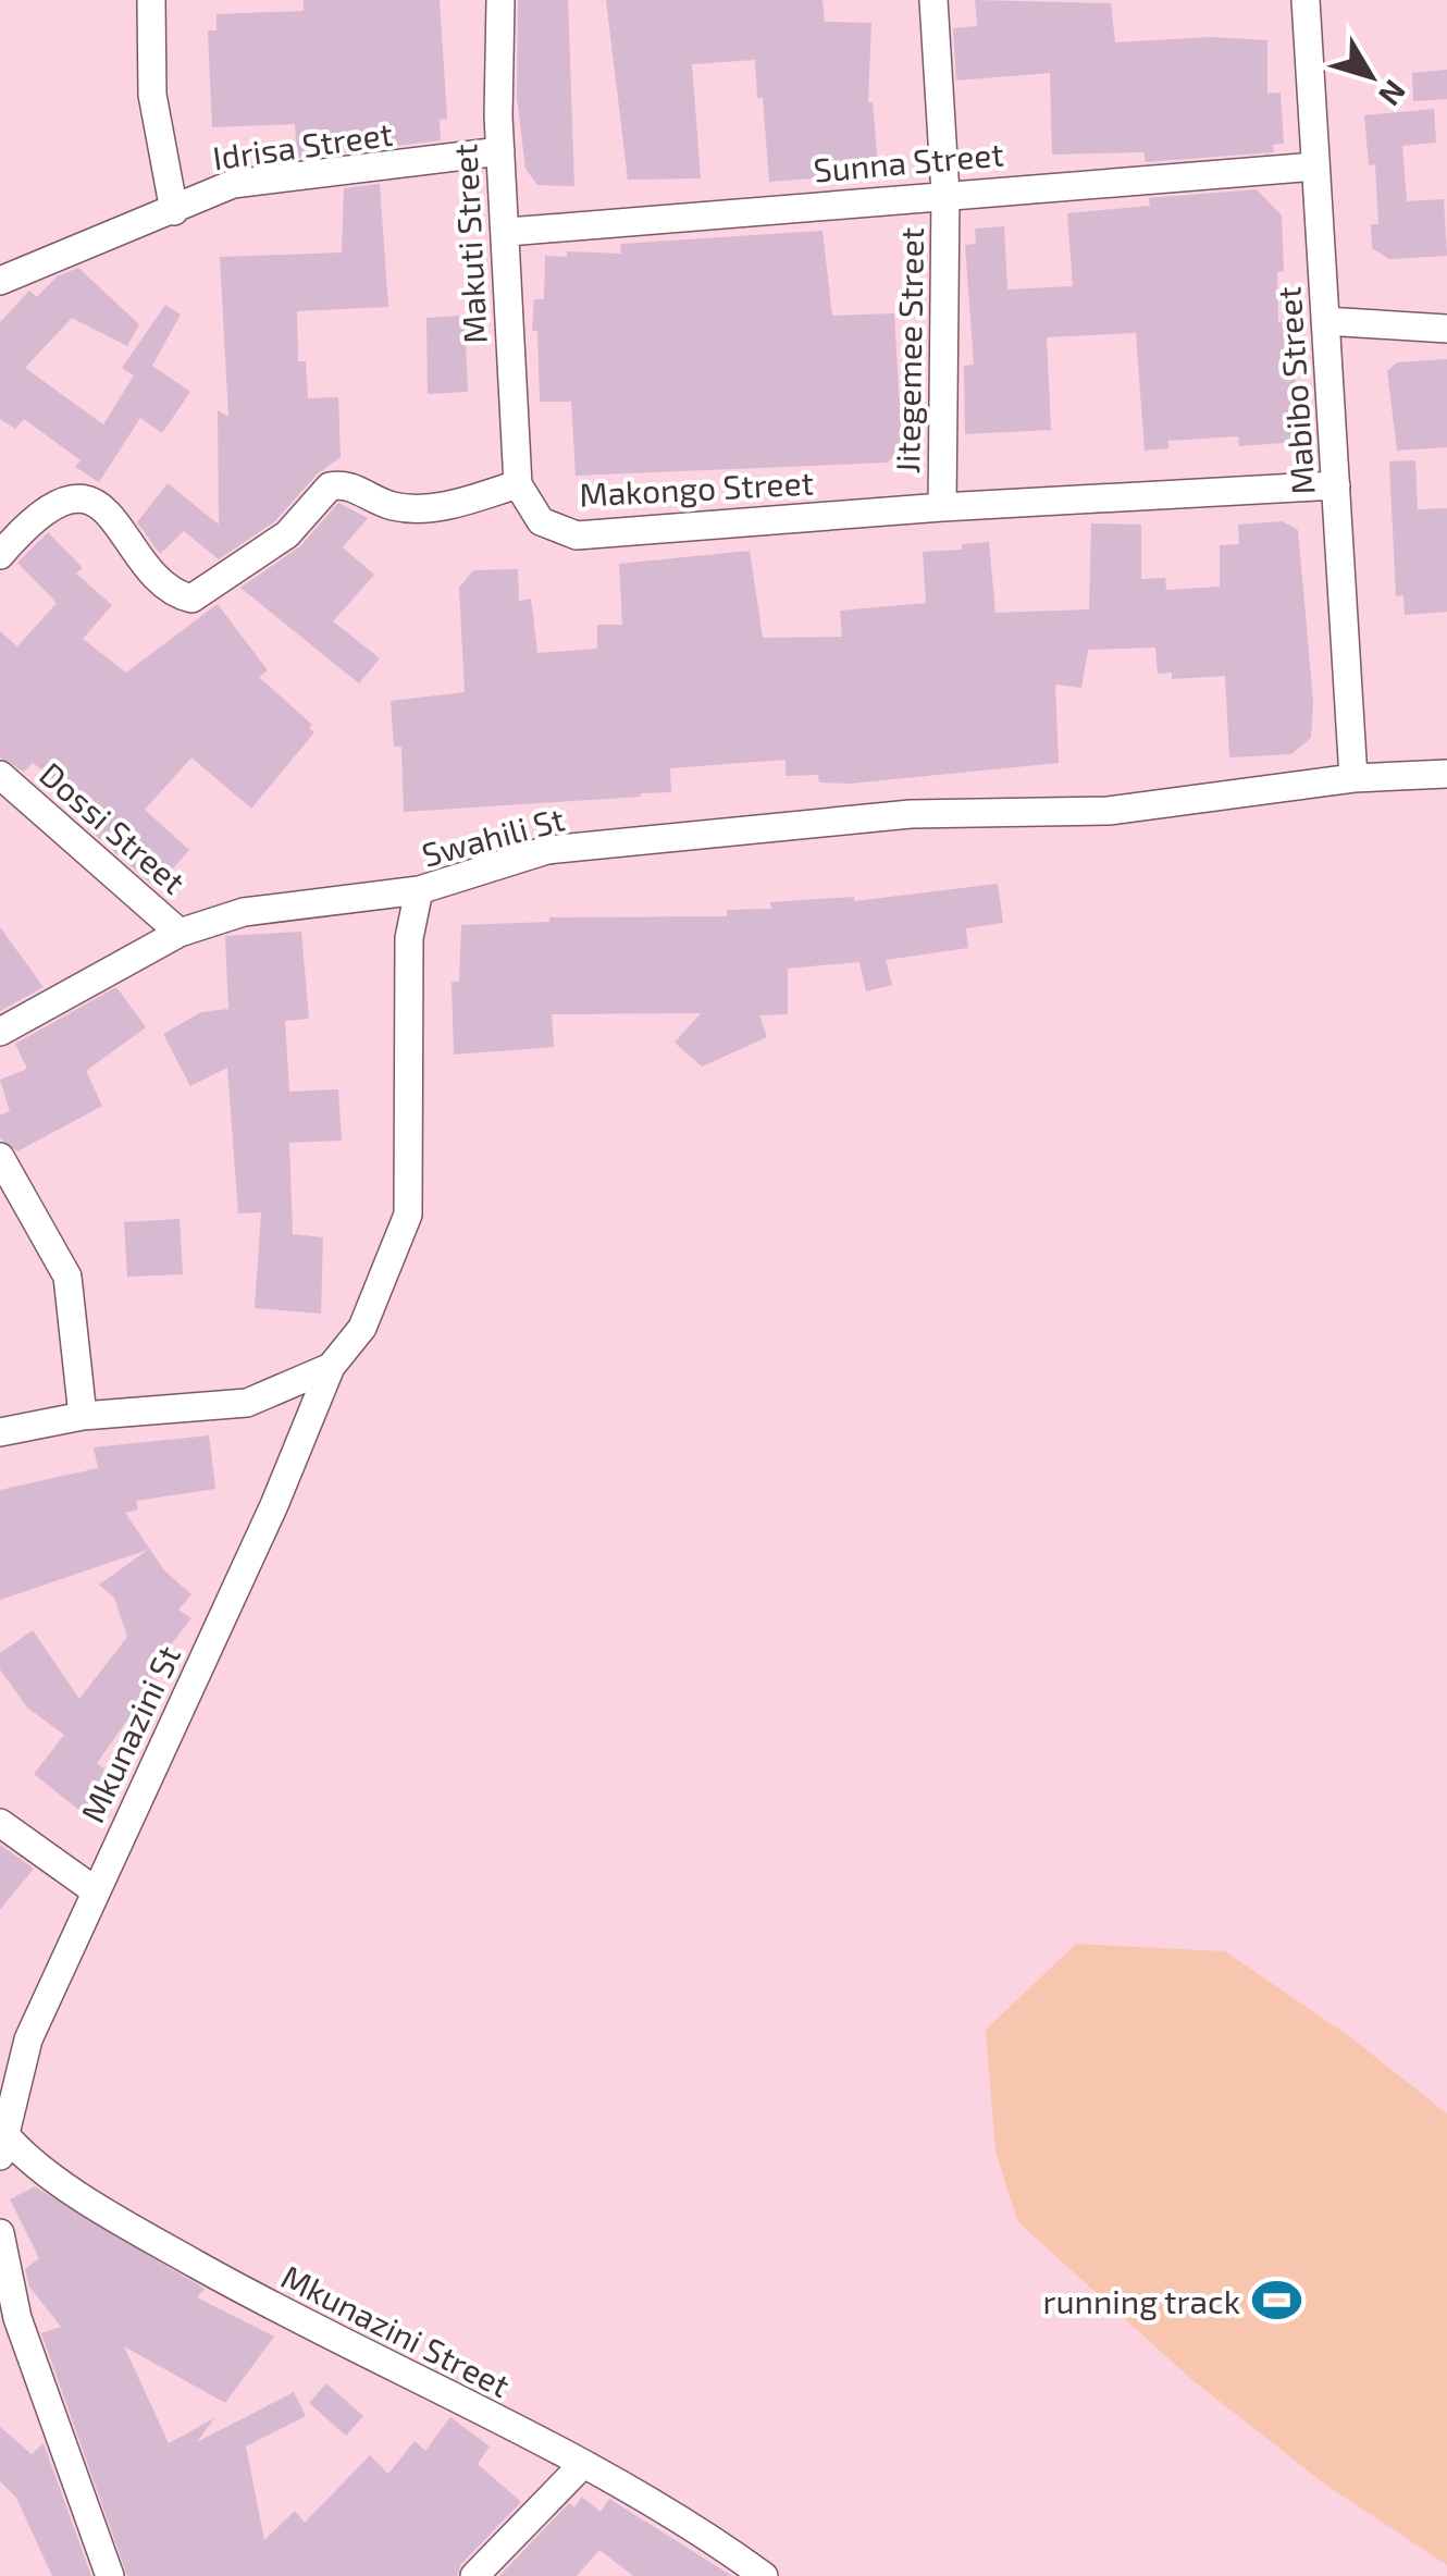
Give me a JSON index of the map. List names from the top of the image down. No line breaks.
{"streets":{"street":["Idrisa Street","Sunna Street","Makuti Street","Jitegemee Street","Mabibo Street","Makongo Street","Dossi Street","Swahili St","Mkunazini St","Mkunazini Street"]},"crossings":[["Idrisa Street","Makuti Street"],["Sunna Street","Makuti Street"],["Sunna Street","Jitegemee Street"],["Sunna Street","Mabibo Street"],["Makuti Street","Makongo Street"],["Jitegemee Street","Makongo Street"],["Mabibo Street","Makongo Street"],["Mabibo Street","Swahili St"],["Swahili St","Mkunazini St"],["Mkunazini St","Mkunazini Street"]],"places":{"sports":["running track"]},"north":"bottom right"}
